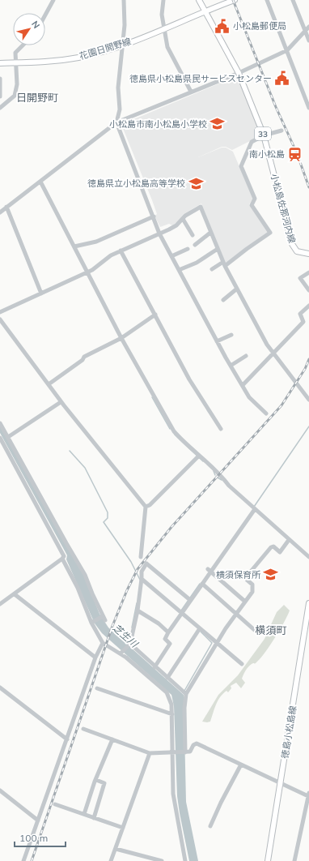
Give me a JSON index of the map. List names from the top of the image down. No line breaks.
{"streets":{"main road":["花園日開野線","33","小松島佐那河内線","徳島小松島線"]},"crossings":[["花園日開野線","小松島佐那河内線"]],"districts":["日開野町","横須町"],"water":["芝生川"],"places":{"public building":["小松島郵便局","徳島県小松島県民サービスセンター"],"school or university":["小松島市南小松島小学校","徳島県立小松島高等学校","横須保育所"],"station":["南小松島"]},"scale_bar":"100 m","north":"top right"}
